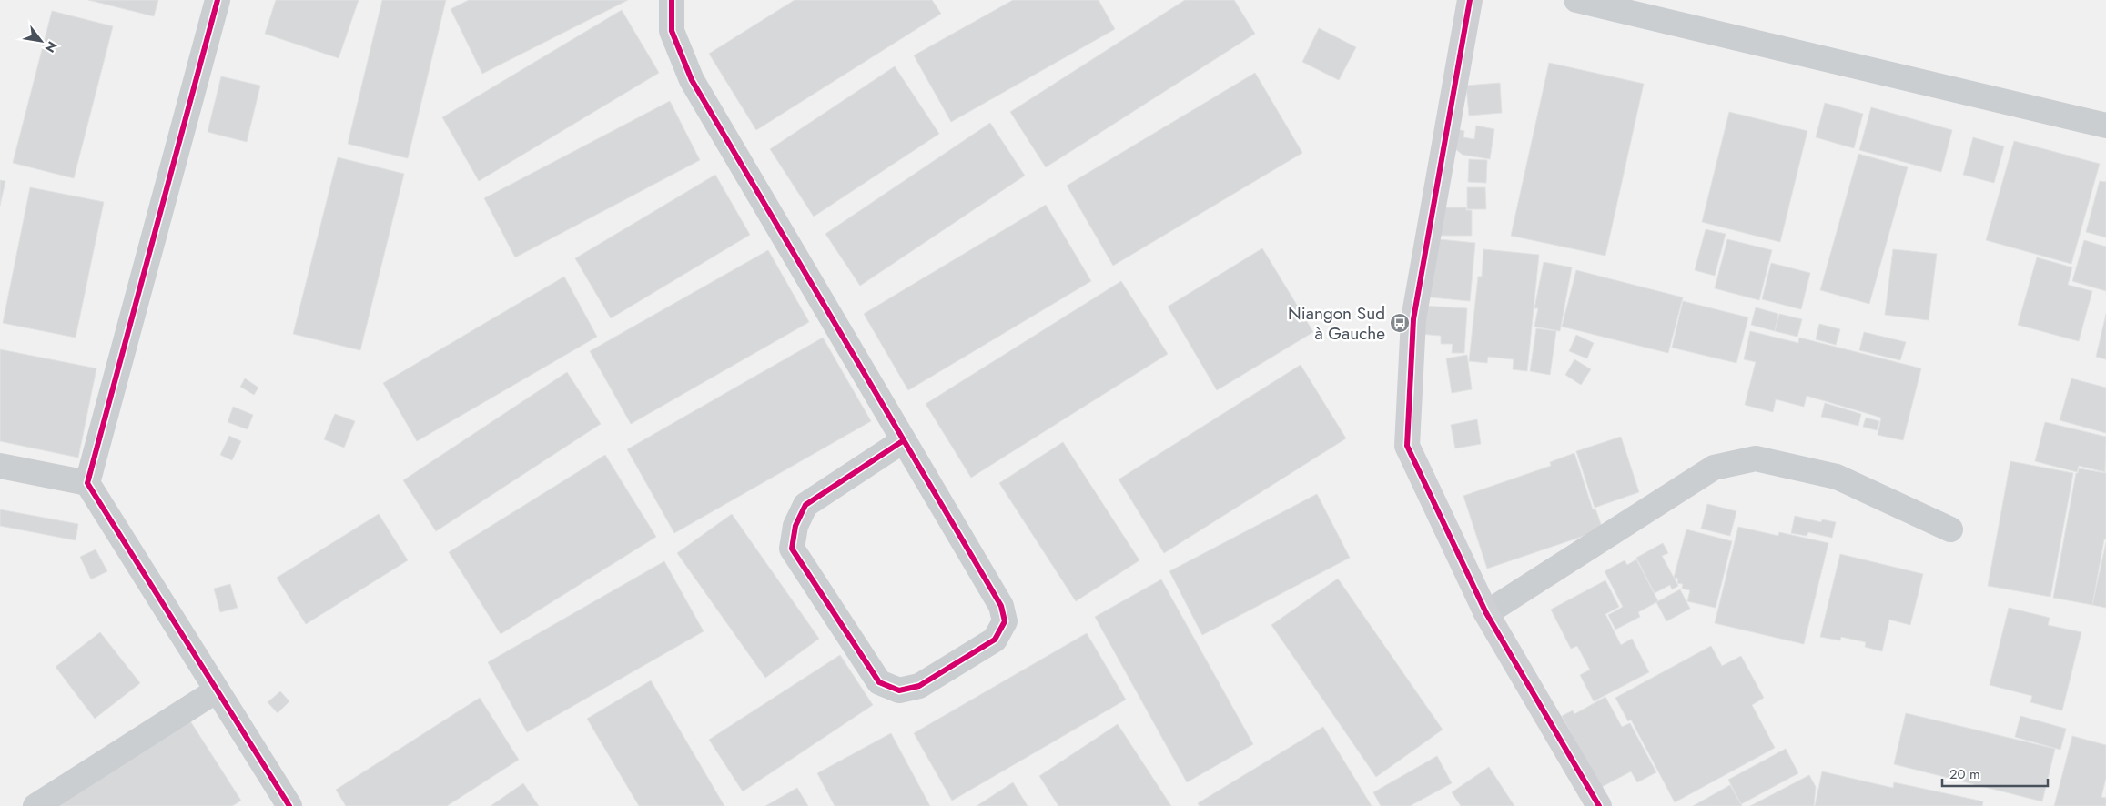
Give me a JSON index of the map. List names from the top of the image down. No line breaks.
{"places":{"bus stop":["Niangon Sud à Gauche"]},"scale_bar":"20 m","north":"bottom right"}
